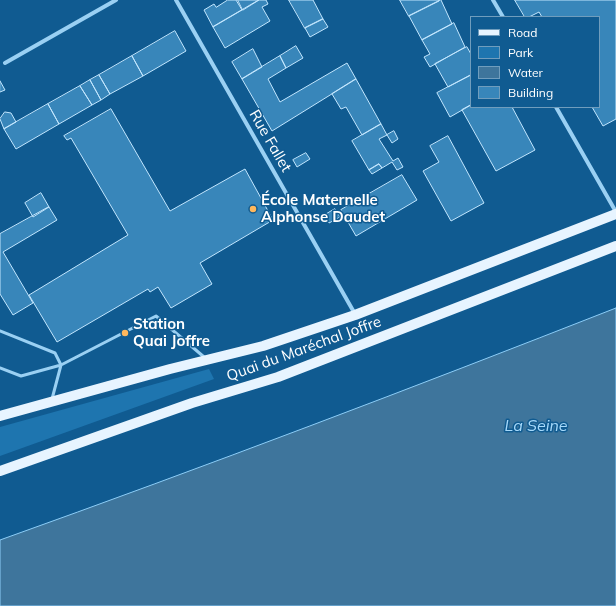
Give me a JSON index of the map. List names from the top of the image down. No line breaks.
{"streets":{"main road":["Quai du Maréchal Joffre"],"street":["Rue Fallet"]},"crossings":[["Rue Fallet","Quai du Maréchal Joffre"]],"water":["La Seine"],"places":["École Maternelle Alphonse Daudet","Station Quai Joffre"],"legend":["Road","Park","Water","Building"]}
